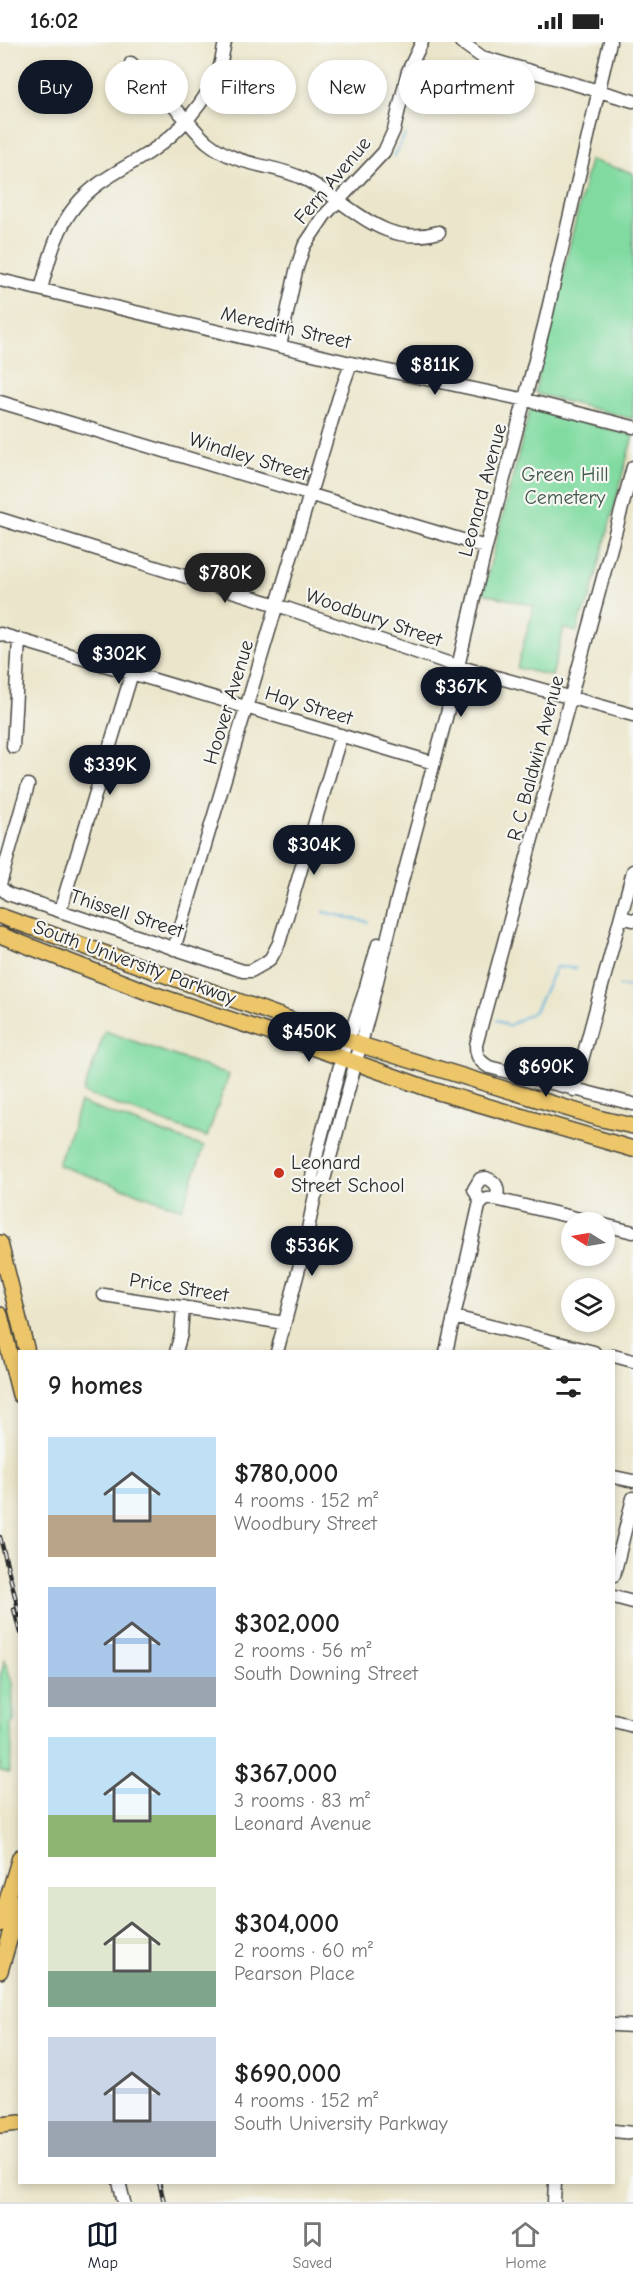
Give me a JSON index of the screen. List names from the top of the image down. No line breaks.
{"streets":{"main road":["South University Parkway"],"street":["Fern Avenue","Meredith Street","Windley Street","Leonard Avenue","Woodbury Street","Hoover Avenue","Hay Street","R C Baldwin Avenue","Thissell Street","Price Street"]},"crossings":[["Fern Avenue","Meredith Street"],["Meredith Street","Leonard Avenue"],["Meredith Street","Hoover Avenue"],["Windley Street","Leonard Avenue"],["Windley Street","Hoover Avenue"],["Leonard Avenue","Woodbury Street"],["Leonard Avenue","Hay Street"],["Leonard Avenue","South University Parkway"],["Leonard Avenue","Price Street"],["Woodbury Street","Hoover Avenue"],["Woodbury Street","R C Baldwin Avenue"],["Hoover Avenue","Hay Street"],["Hoover Avenue","Thissell Street"],["Hay Street","Thissell Street"]],"parks":["Green Hill Cemetery"],"places":["Leonard Street School"],"north":"left","page":{"status":"16:02","chip":["Buy","Rent","Filters","New","Apartment"],"price":["$811K","$780K","$302K","$367K","$339K","$304K","$450K","$690K","$536K"],"heading":"9 homes","list":[{"name":"$780,000","note":"4 rooms · 152 m² · Woodbury Street"},{"name":"$302,000","note":"2 rooms · 56 m² · South Downing Street"},{"name":"$367,000","note":"3 rooms · 83 m² · Leonard Avenue"},{"name":"$304,000","note":"2 rooms · 60 m² · Pearson Place"},{"name":"$690,000","note":"4 rooms · 152 m² · South University Parkway"}],"tabs":["Map","Saved","Home"]}}
